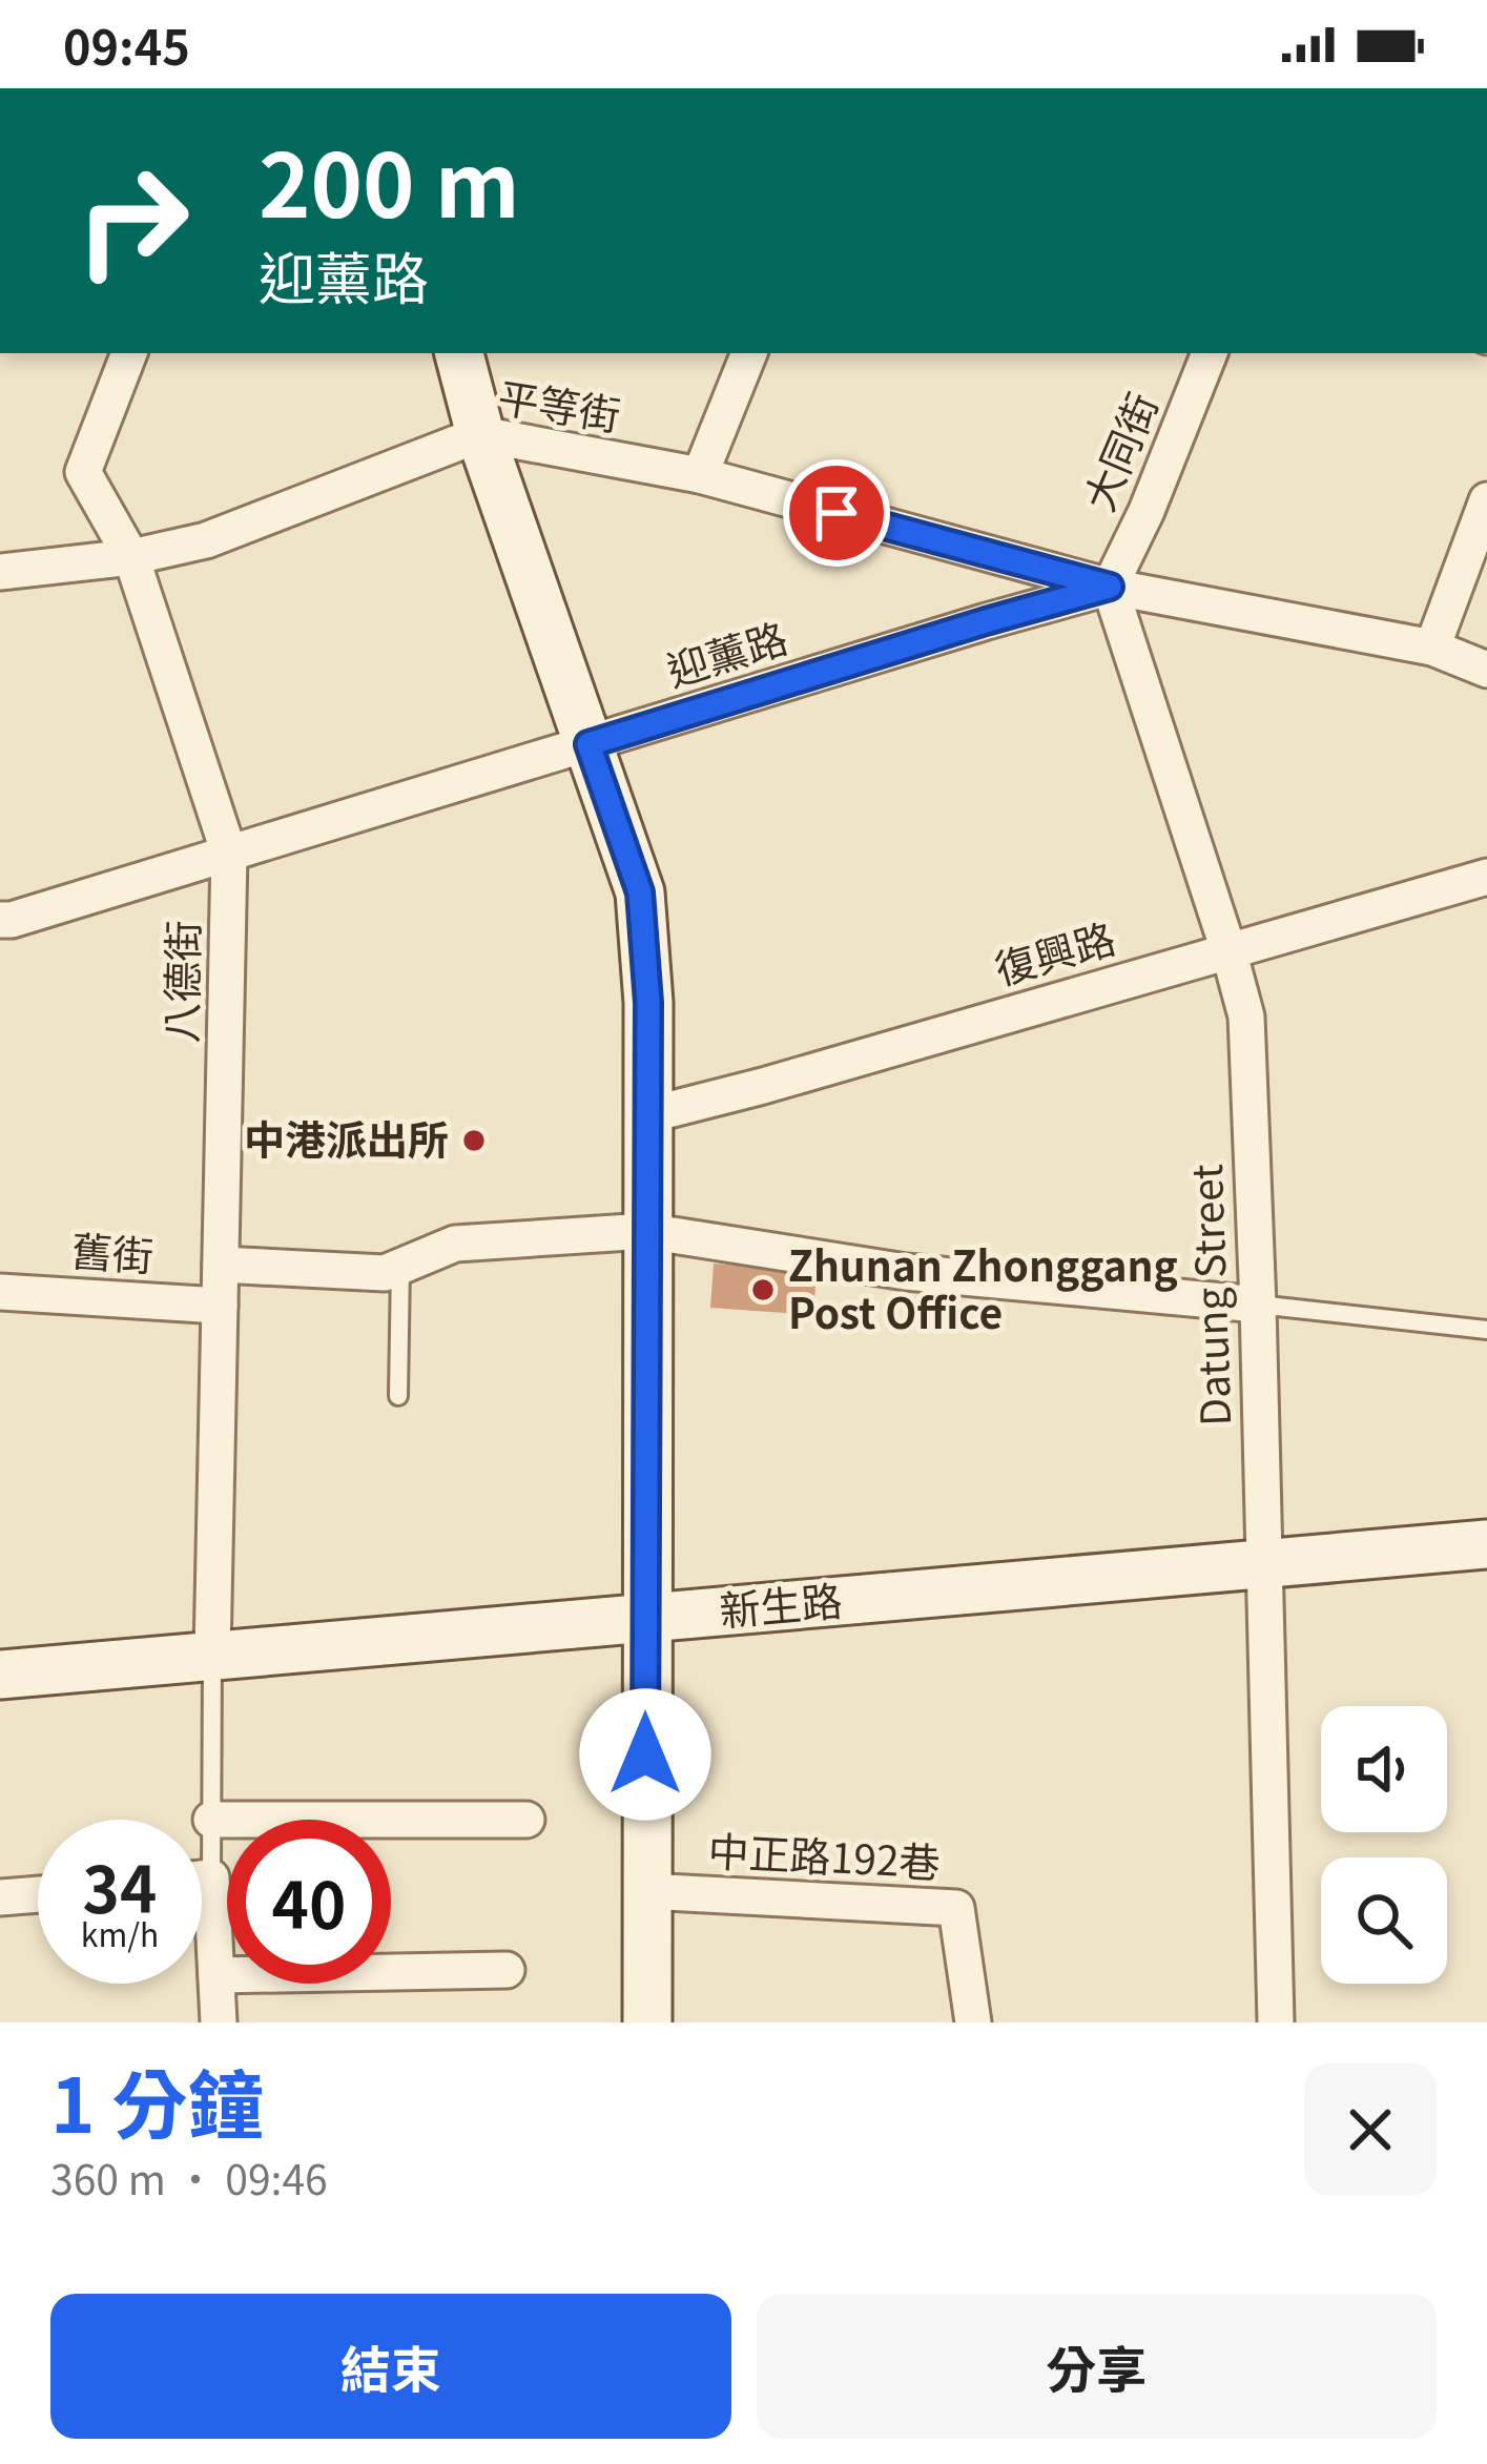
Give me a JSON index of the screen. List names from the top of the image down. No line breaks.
{"streets":{"street":["平等街","大同街","迎薰路","復興路","八德街","舊街","Datung Street","新生路","中正路192巷"]},"crossings":[["平等街","大同街"],["平等街","迎薰路"],["平等街","八德街"],["平等街","Datung Street"],["大同街","迎薰路"],["大同街","Datung Street"],["迎薰路","八德街"],["迎薰路","Datung Street"],["復興路","Datung Street"],["八德街","舊街"],["八德街","新生路"],["Datung Street","新生路"]],"places":["中港派出所","Zhunan Zhonggang Post Office"],"page":{"status":"09:45","turn":["200 m","迎薰路"],"speed":"34 km/h","limit":"40","heading":["1 分鐘","360 m · 09:46"],"buttons":["結束","分享"]}}
